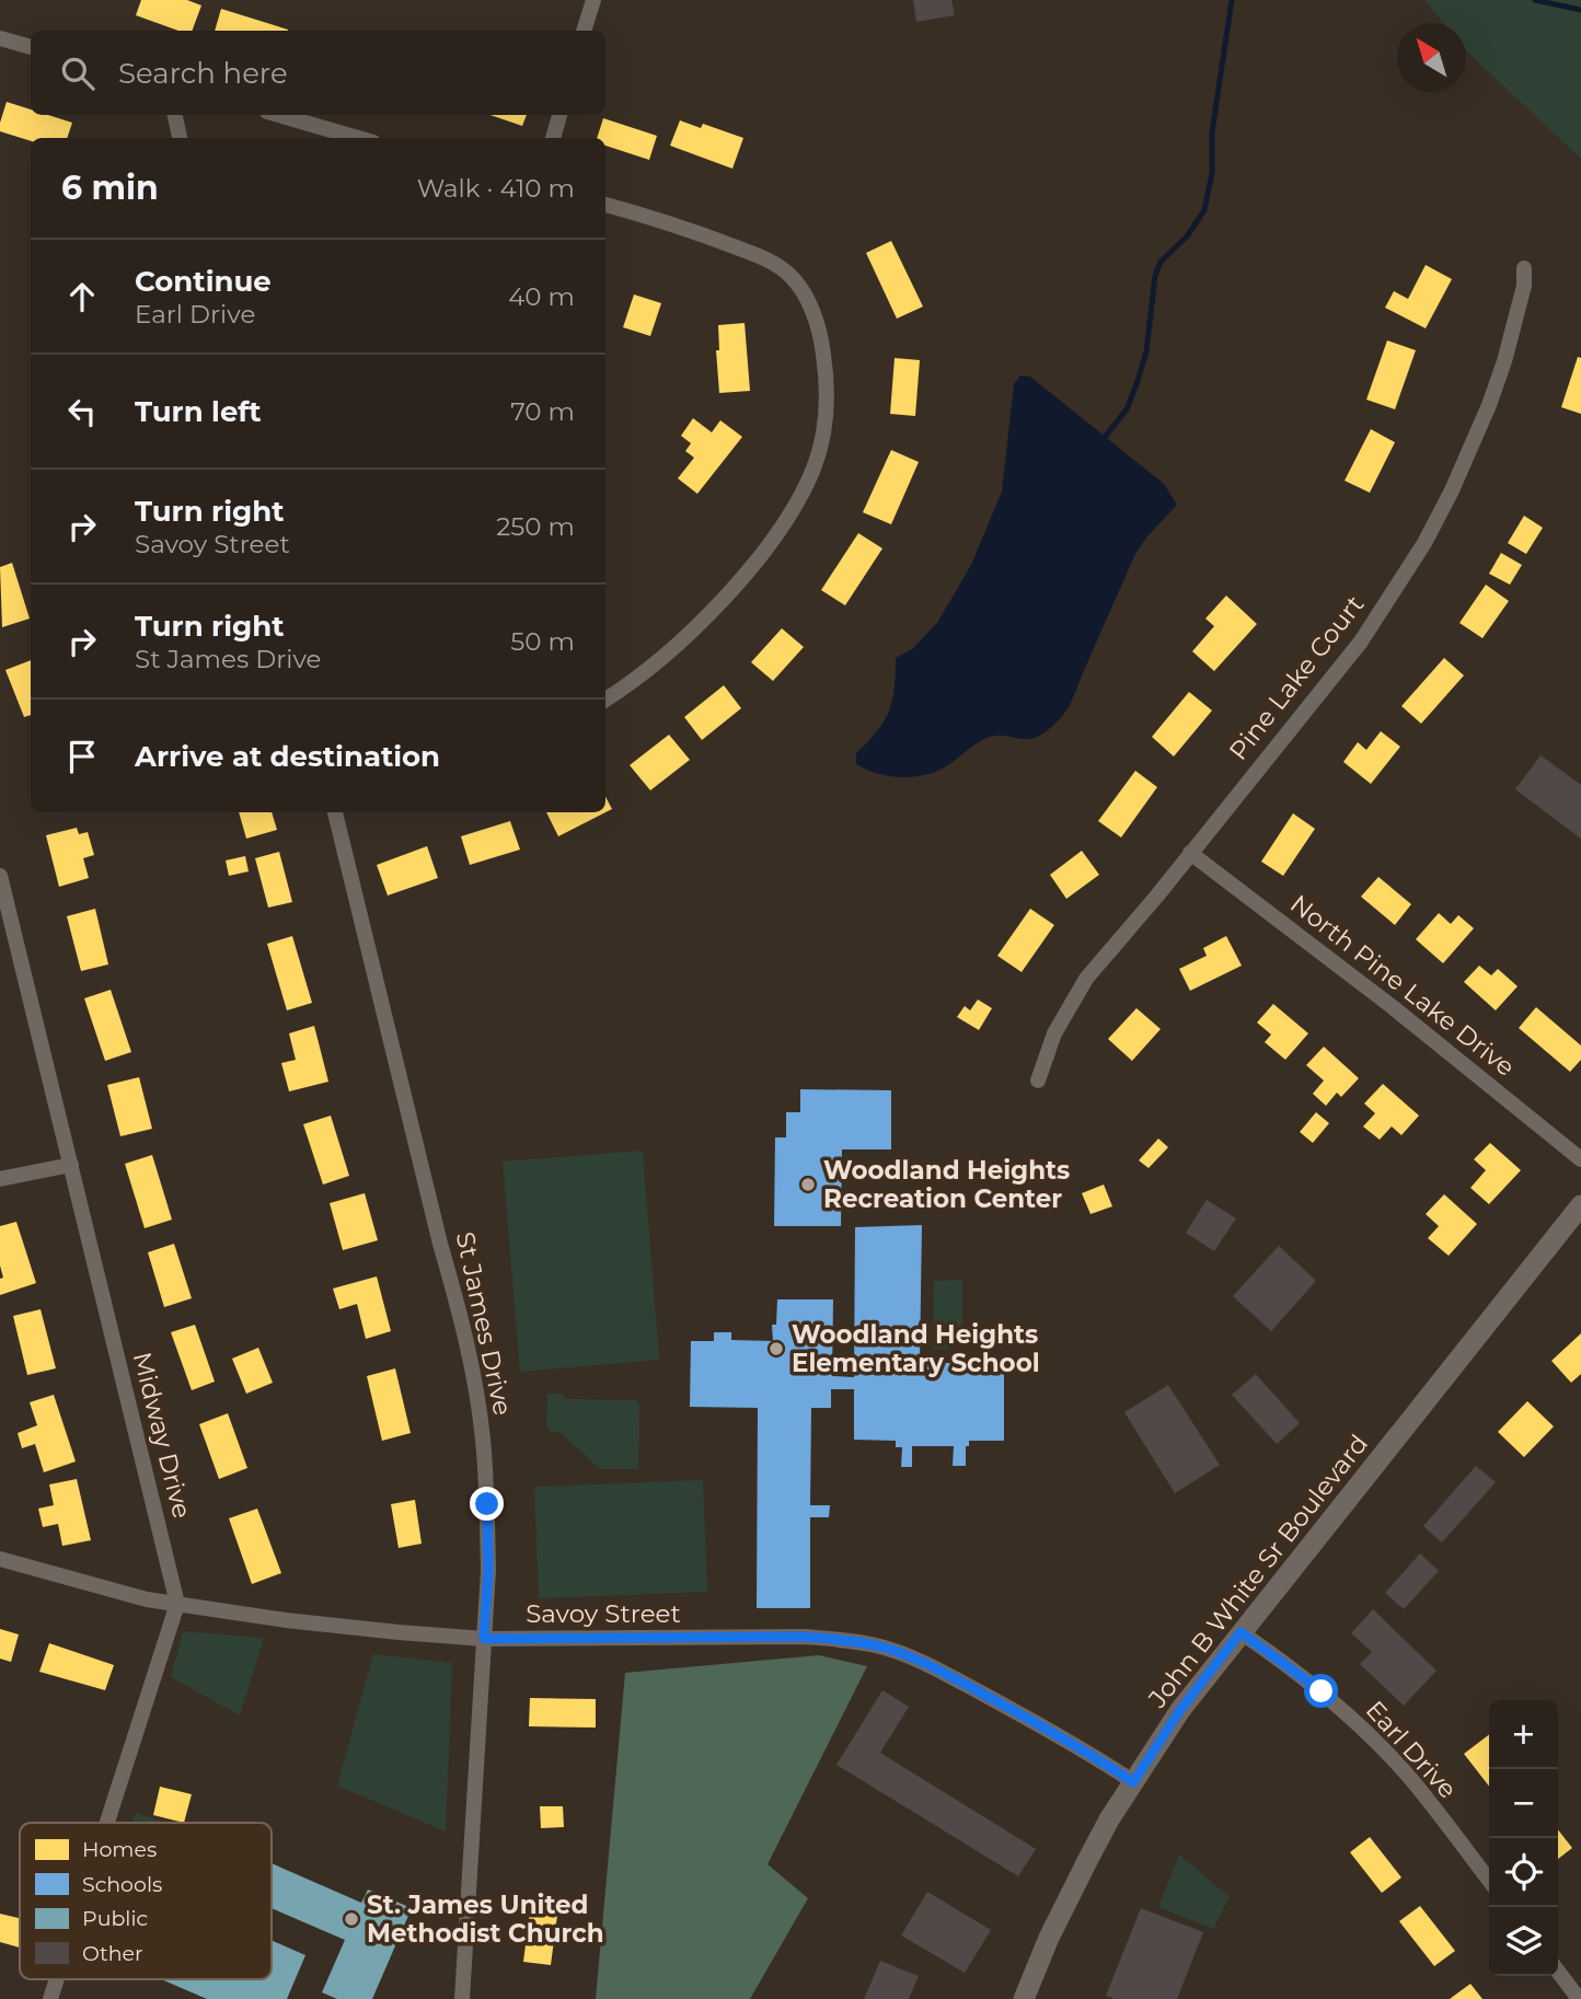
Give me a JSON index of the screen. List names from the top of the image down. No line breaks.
{"streets":{"main road":["John B White Sr Boulevard"],"street":["Pine Lake Court","North Pine Lake Drive","St James Drive","Midway Drive","Savoy Street","Earl Drive"]},"crossings":[["Pine Lake Court","North Pine Lake Drive"],["St James Drive","Savoy Street"],["Midway Drive","Savoy Street"],["John B White Sr Boulevard","Savoy Street"],["John B White Sr Boulevard","Earl Drive"]],"places":["Woodland Heights Recreation Center","Woodland Heights Elementary School","St. James United Methodist Church"],"legend":["Homes","Schools","Public","Other"],"north":"top left","page":{"search":"Search here","heading":["6 min","Walk · 410 m"],"list":[["Continue","Earl Drive","40 m"],["Turn left","70 m"],["Turn right","Savoy Street","250 m"],["Turn right","St James Drive","50 m"],"Arrive at destination"],"map_buttons":["+","−"]}}
